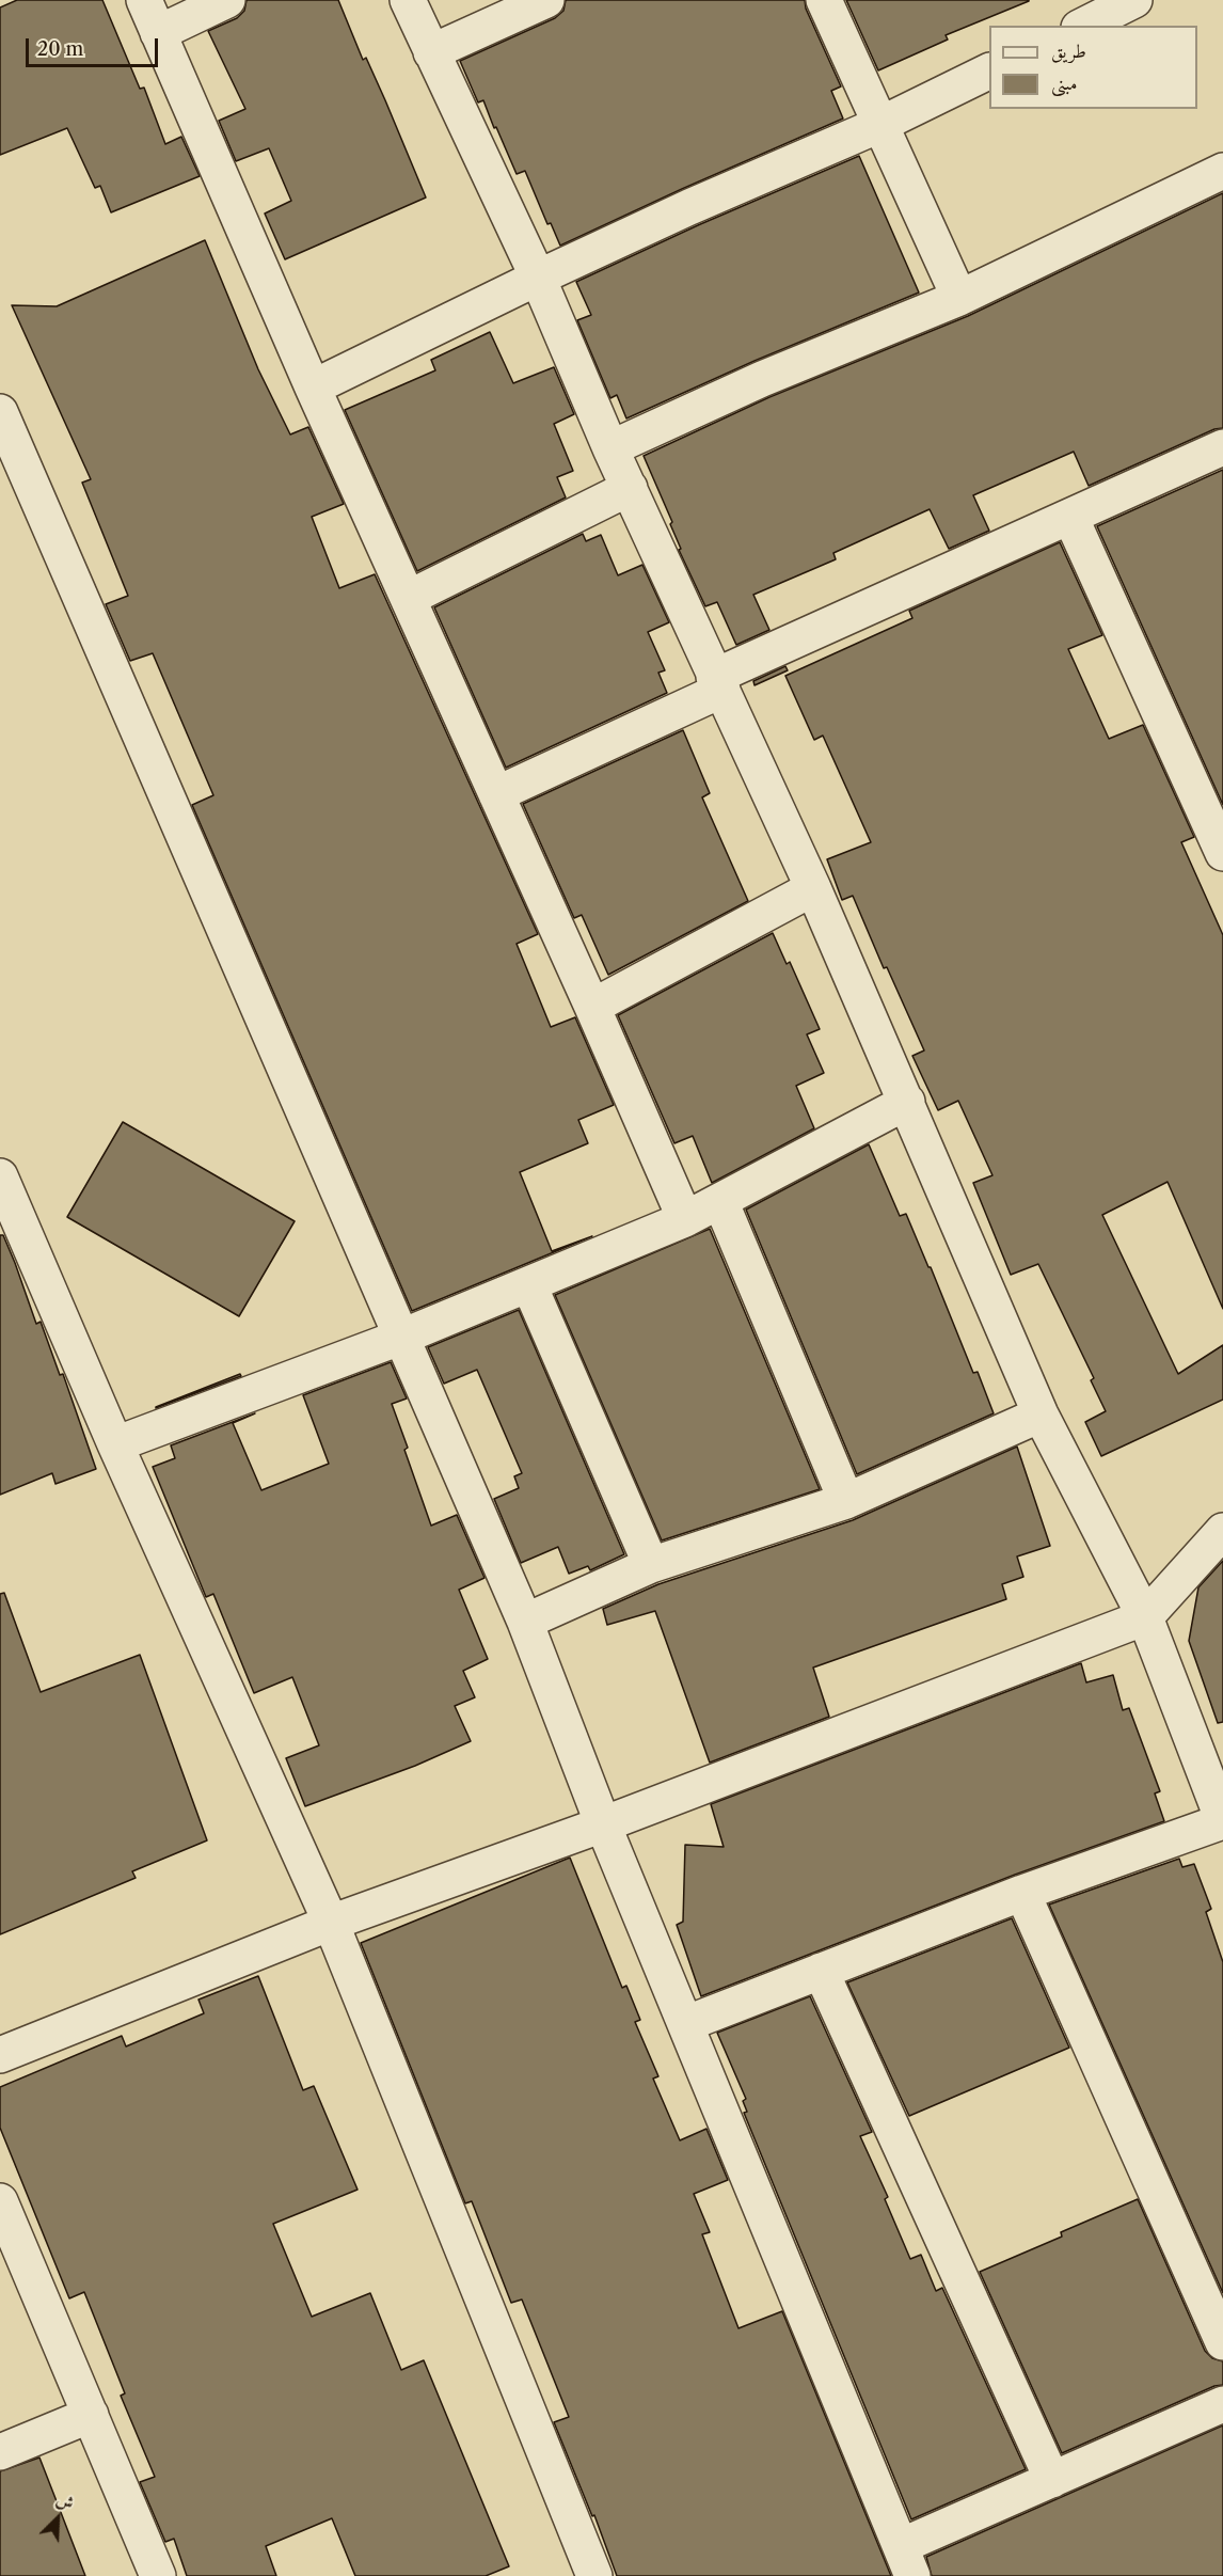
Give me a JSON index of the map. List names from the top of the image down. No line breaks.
{"legend":["طريق","مبنى"],"scale_bar":"20 m","north":"top right"}
